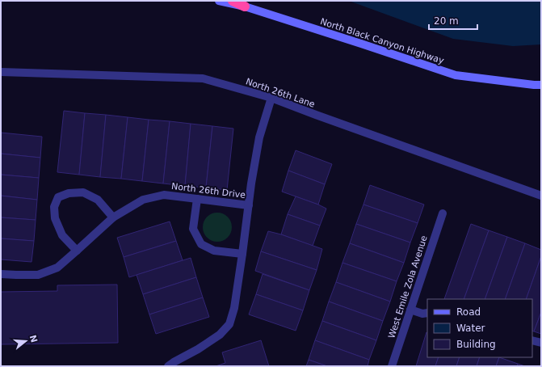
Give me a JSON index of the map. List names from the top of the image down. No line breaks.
{"streets":{"main road":["North Black Canyon Highway"],"street":["North 26th Lane","North 26th Drive","West Emile Zola Avenue"]},"legend":["Road","Water","Building"],"scale_bar":"20 m","north":"right"}
